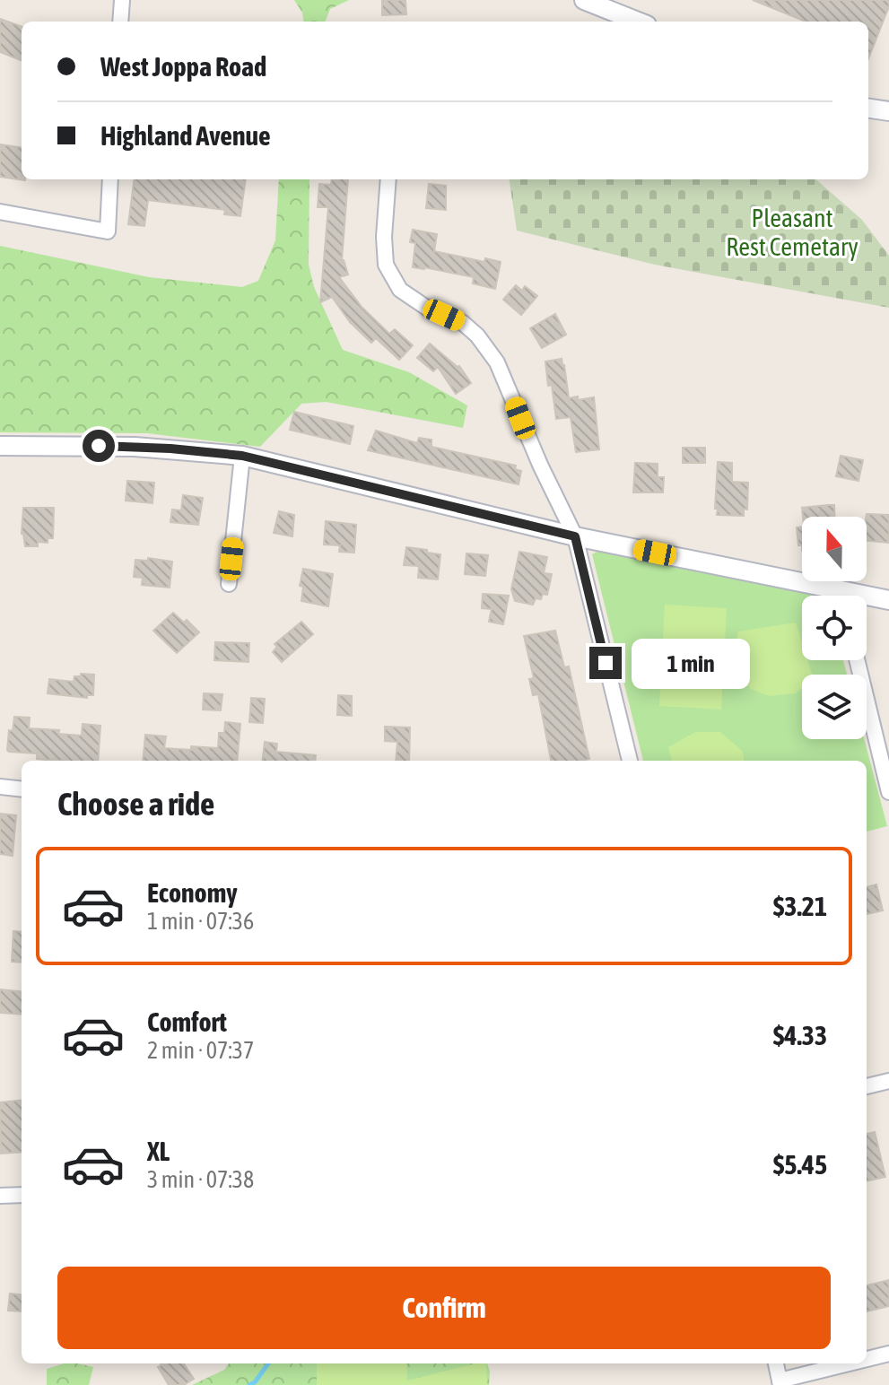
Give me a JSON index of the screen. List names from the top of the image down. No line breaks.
{"parks":["Pleasant Rest Cemetary"],"north":"top","page":{"banner":["West Joppa Road","Highland Avenue"],"bubble":"1 min","heading":"Choose a ride","list":[{"name":"Economy","note":"1 min · 07:36","value":"$3.21"},{"name":"Comfort","note":"2 min · 07:37","value":"$4.33"},{"name":"XL","note":"3 min · 07:38","value":"$5.45"}],"buttons":"Confirm"}}
